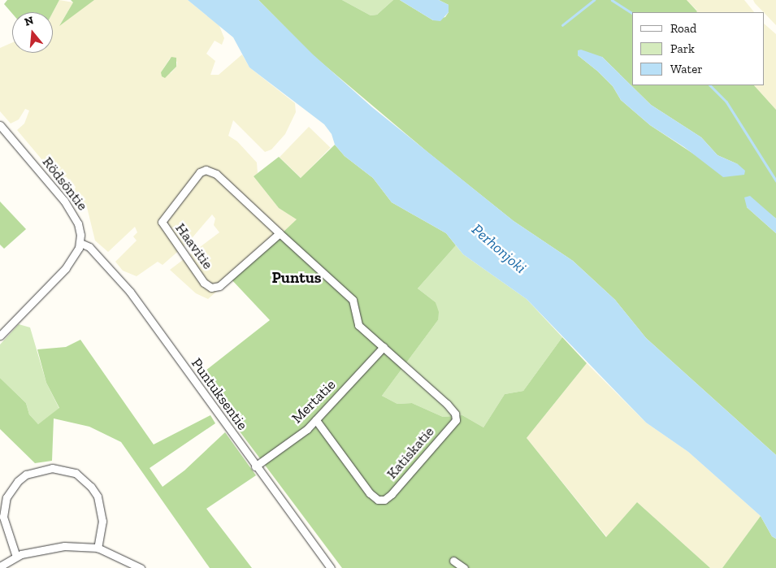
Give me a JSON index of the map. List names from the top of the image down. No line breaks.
{"streets":{"street":["Rödsöntie","Haavitie","Puntuksentie","Mertatie","Katiskatie"]},"crossings":[["Rödsöntie","Puntuksentie"],["Haavitie","Mertatie"],["Haavitie","Katiskatie"],["Puntuksentie","Mertatie"],["Mertatie","Katiskatie"]],"districts":["Puntus"],"water":["Perhonjoki"],"legend":["Road","Park","Water"],"north":"top"}
